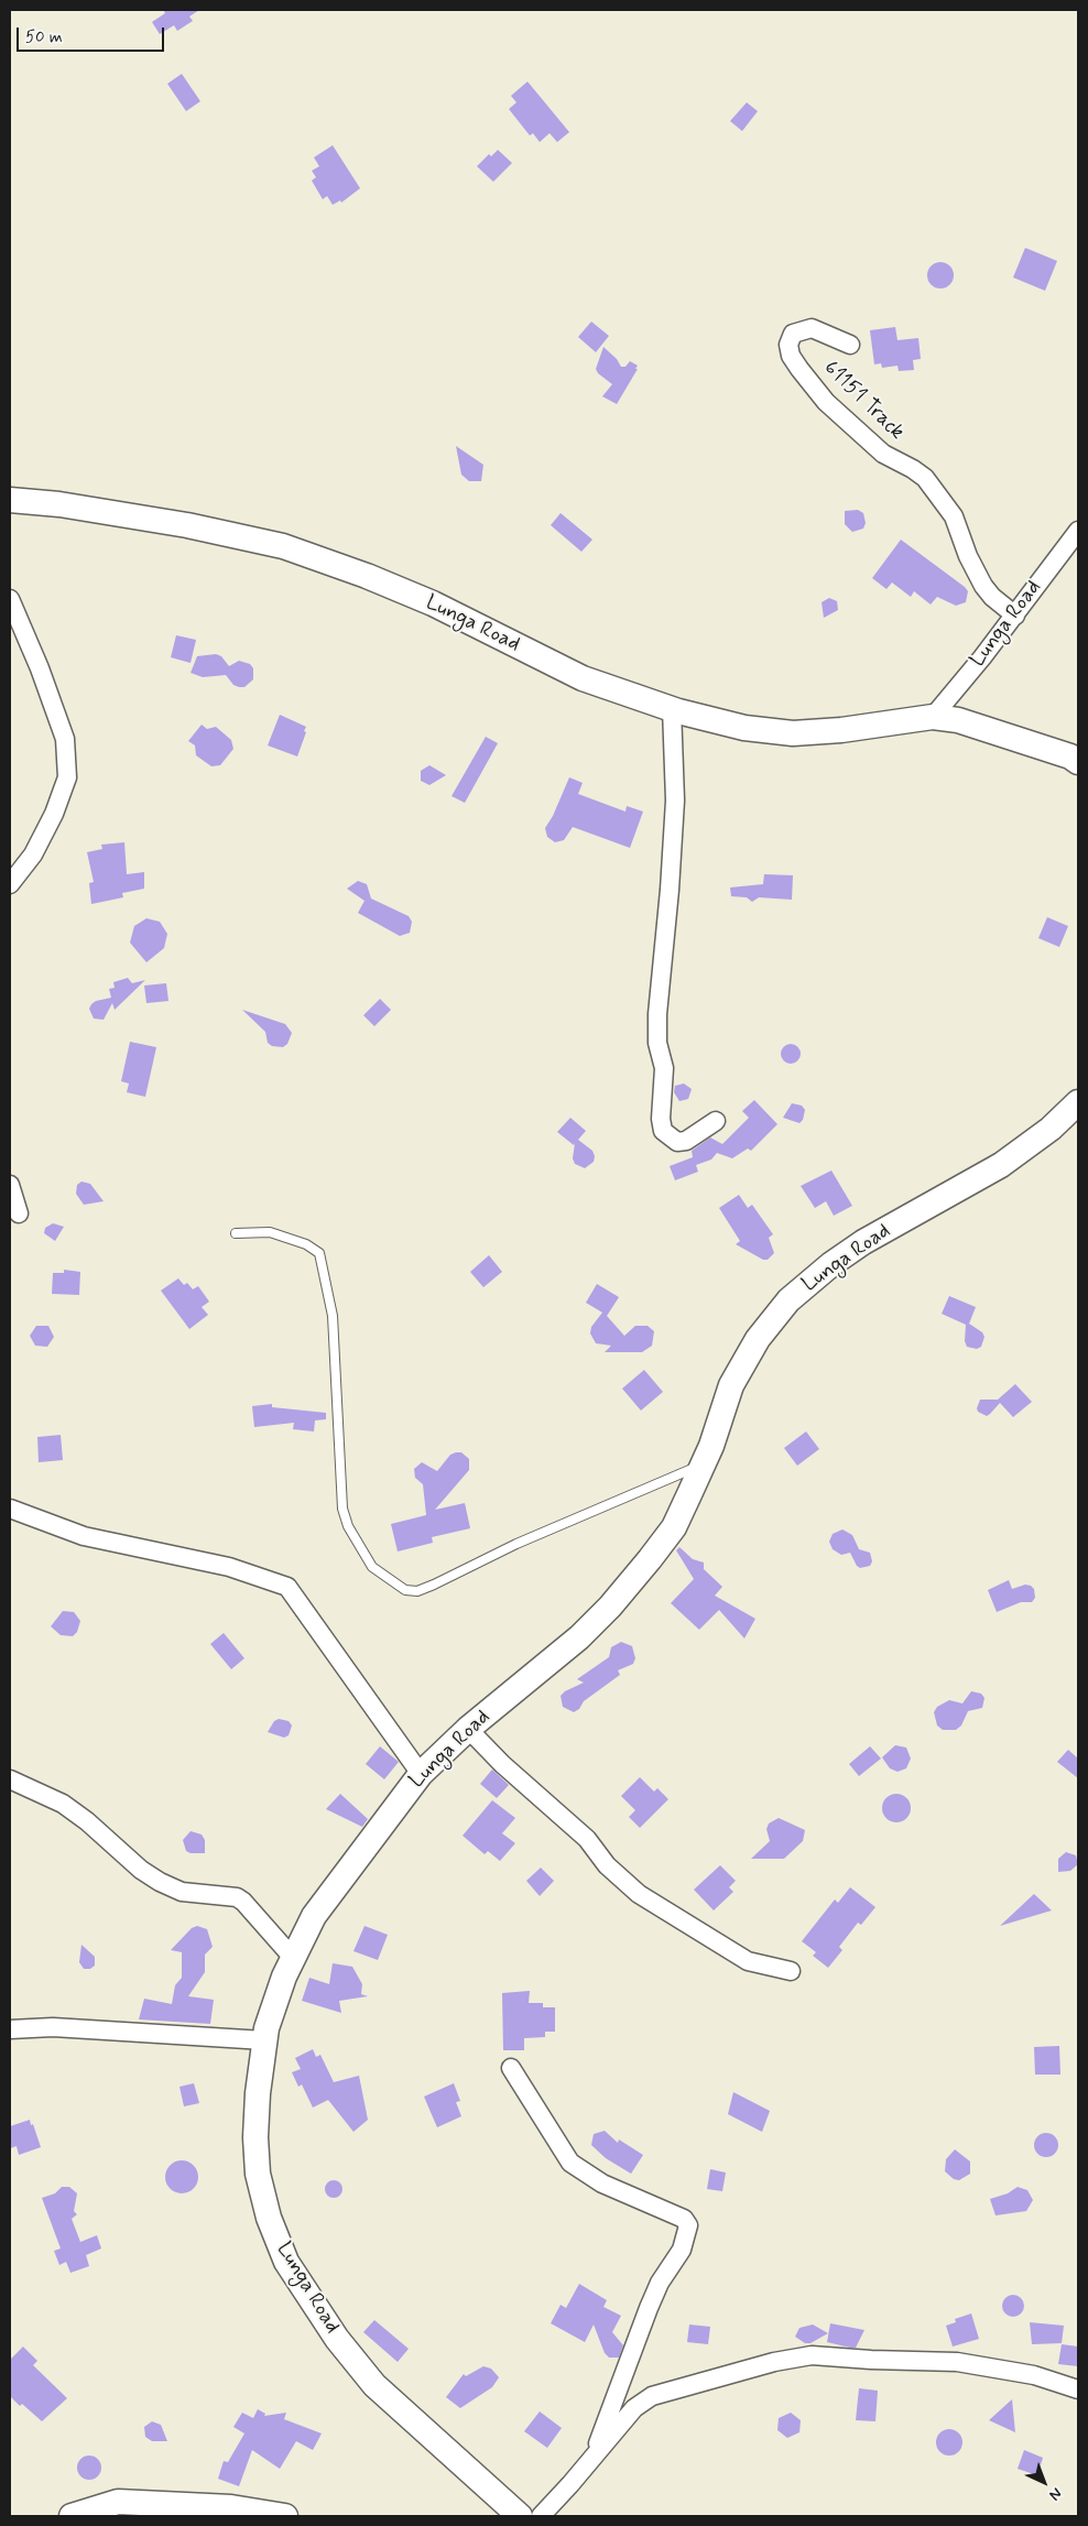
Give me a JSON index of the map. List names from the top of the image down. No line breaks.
{"streets":{"street":["61151 Track","Lunga Road"]},"crossings":[["61151 Track","Lunga Road"]],"scale_bar":"50 m","north":"bottom right"}
